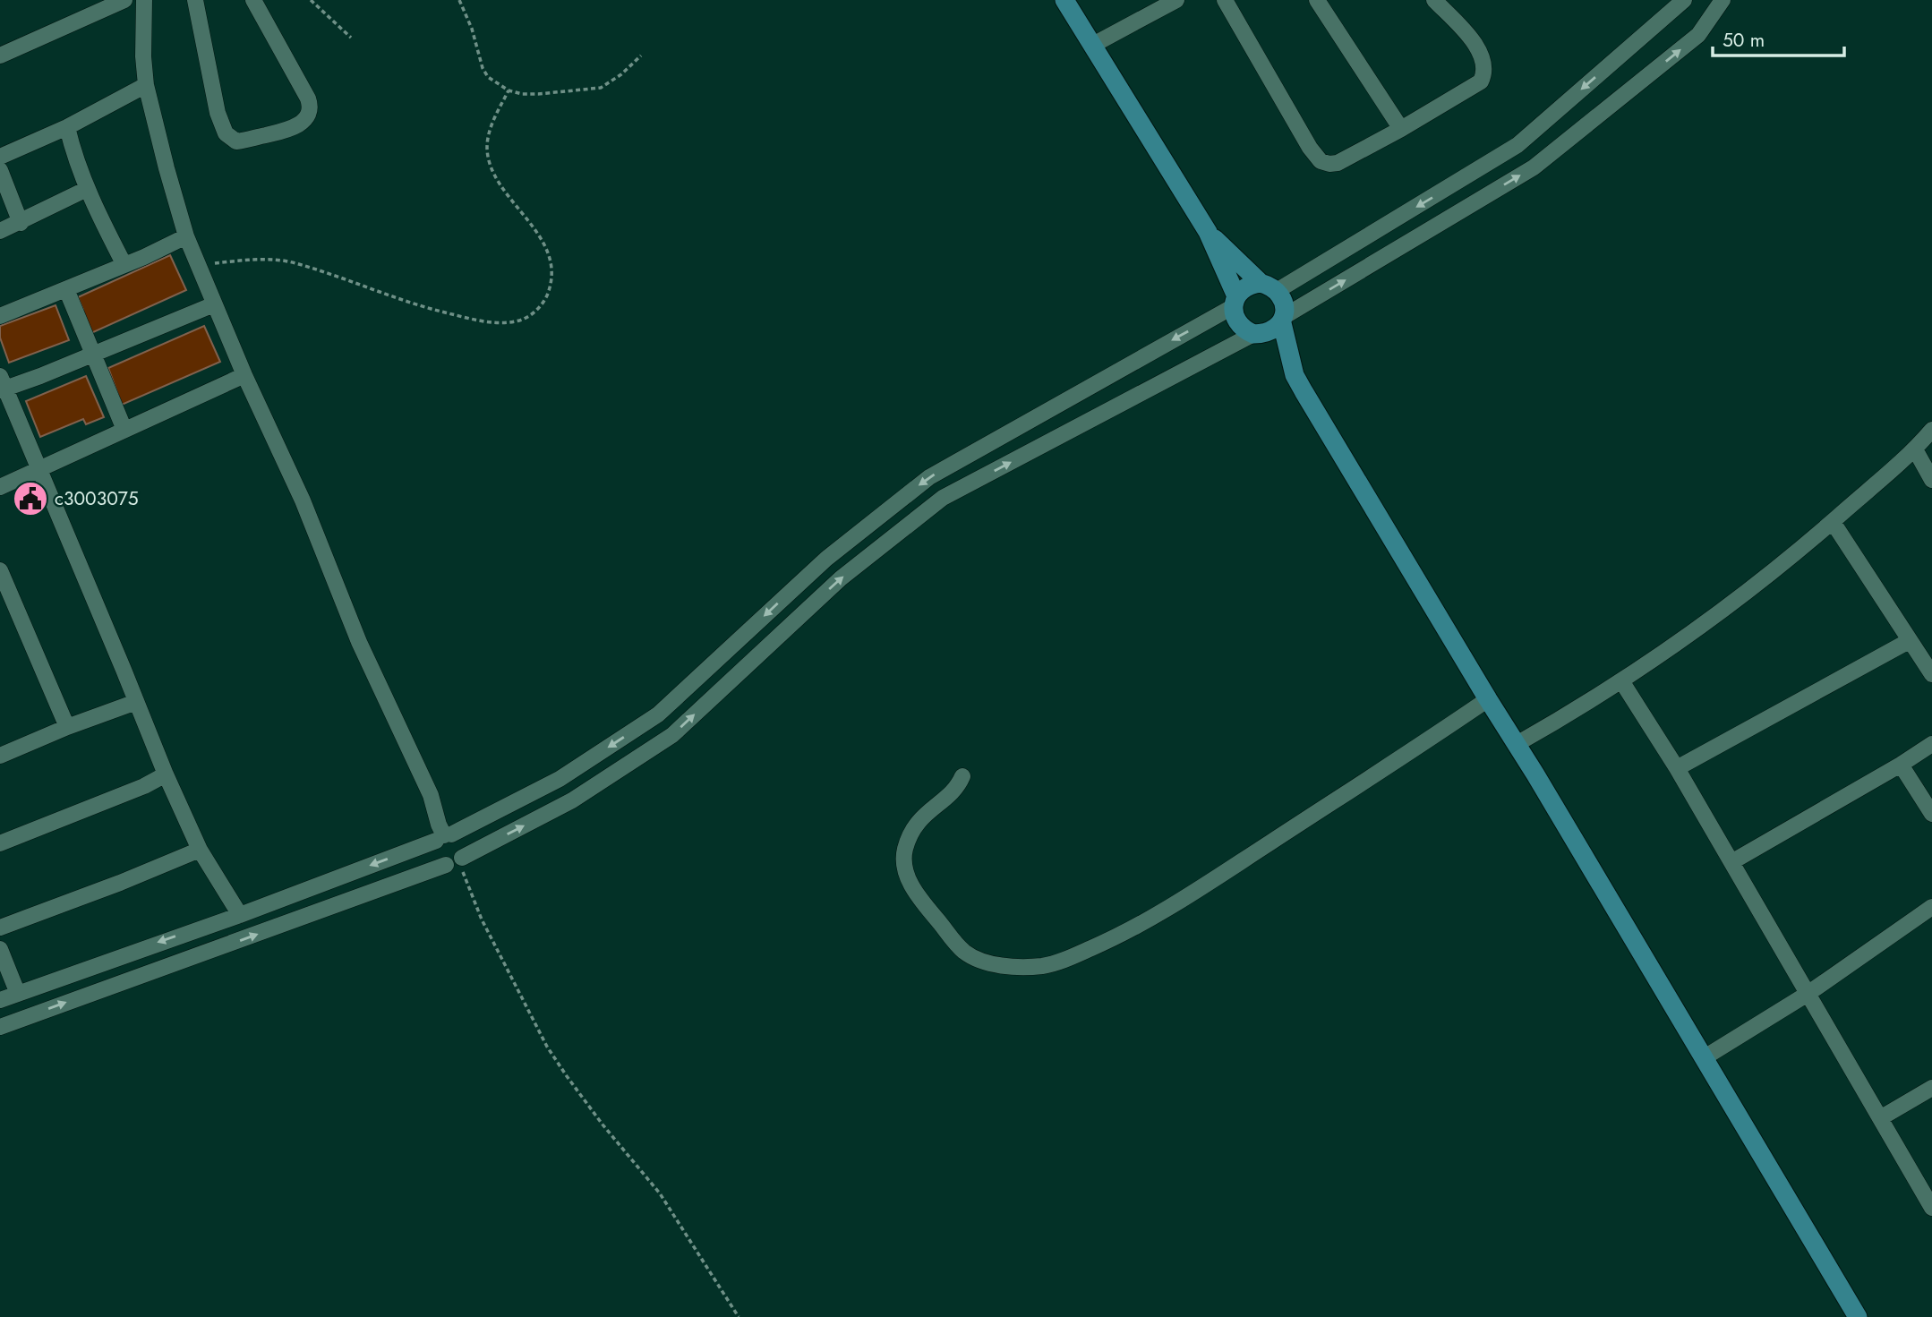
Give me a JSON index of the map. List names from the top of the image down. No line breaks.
{"places":{"public building":["c3003075"]},"scale_bar":"50 m"}
